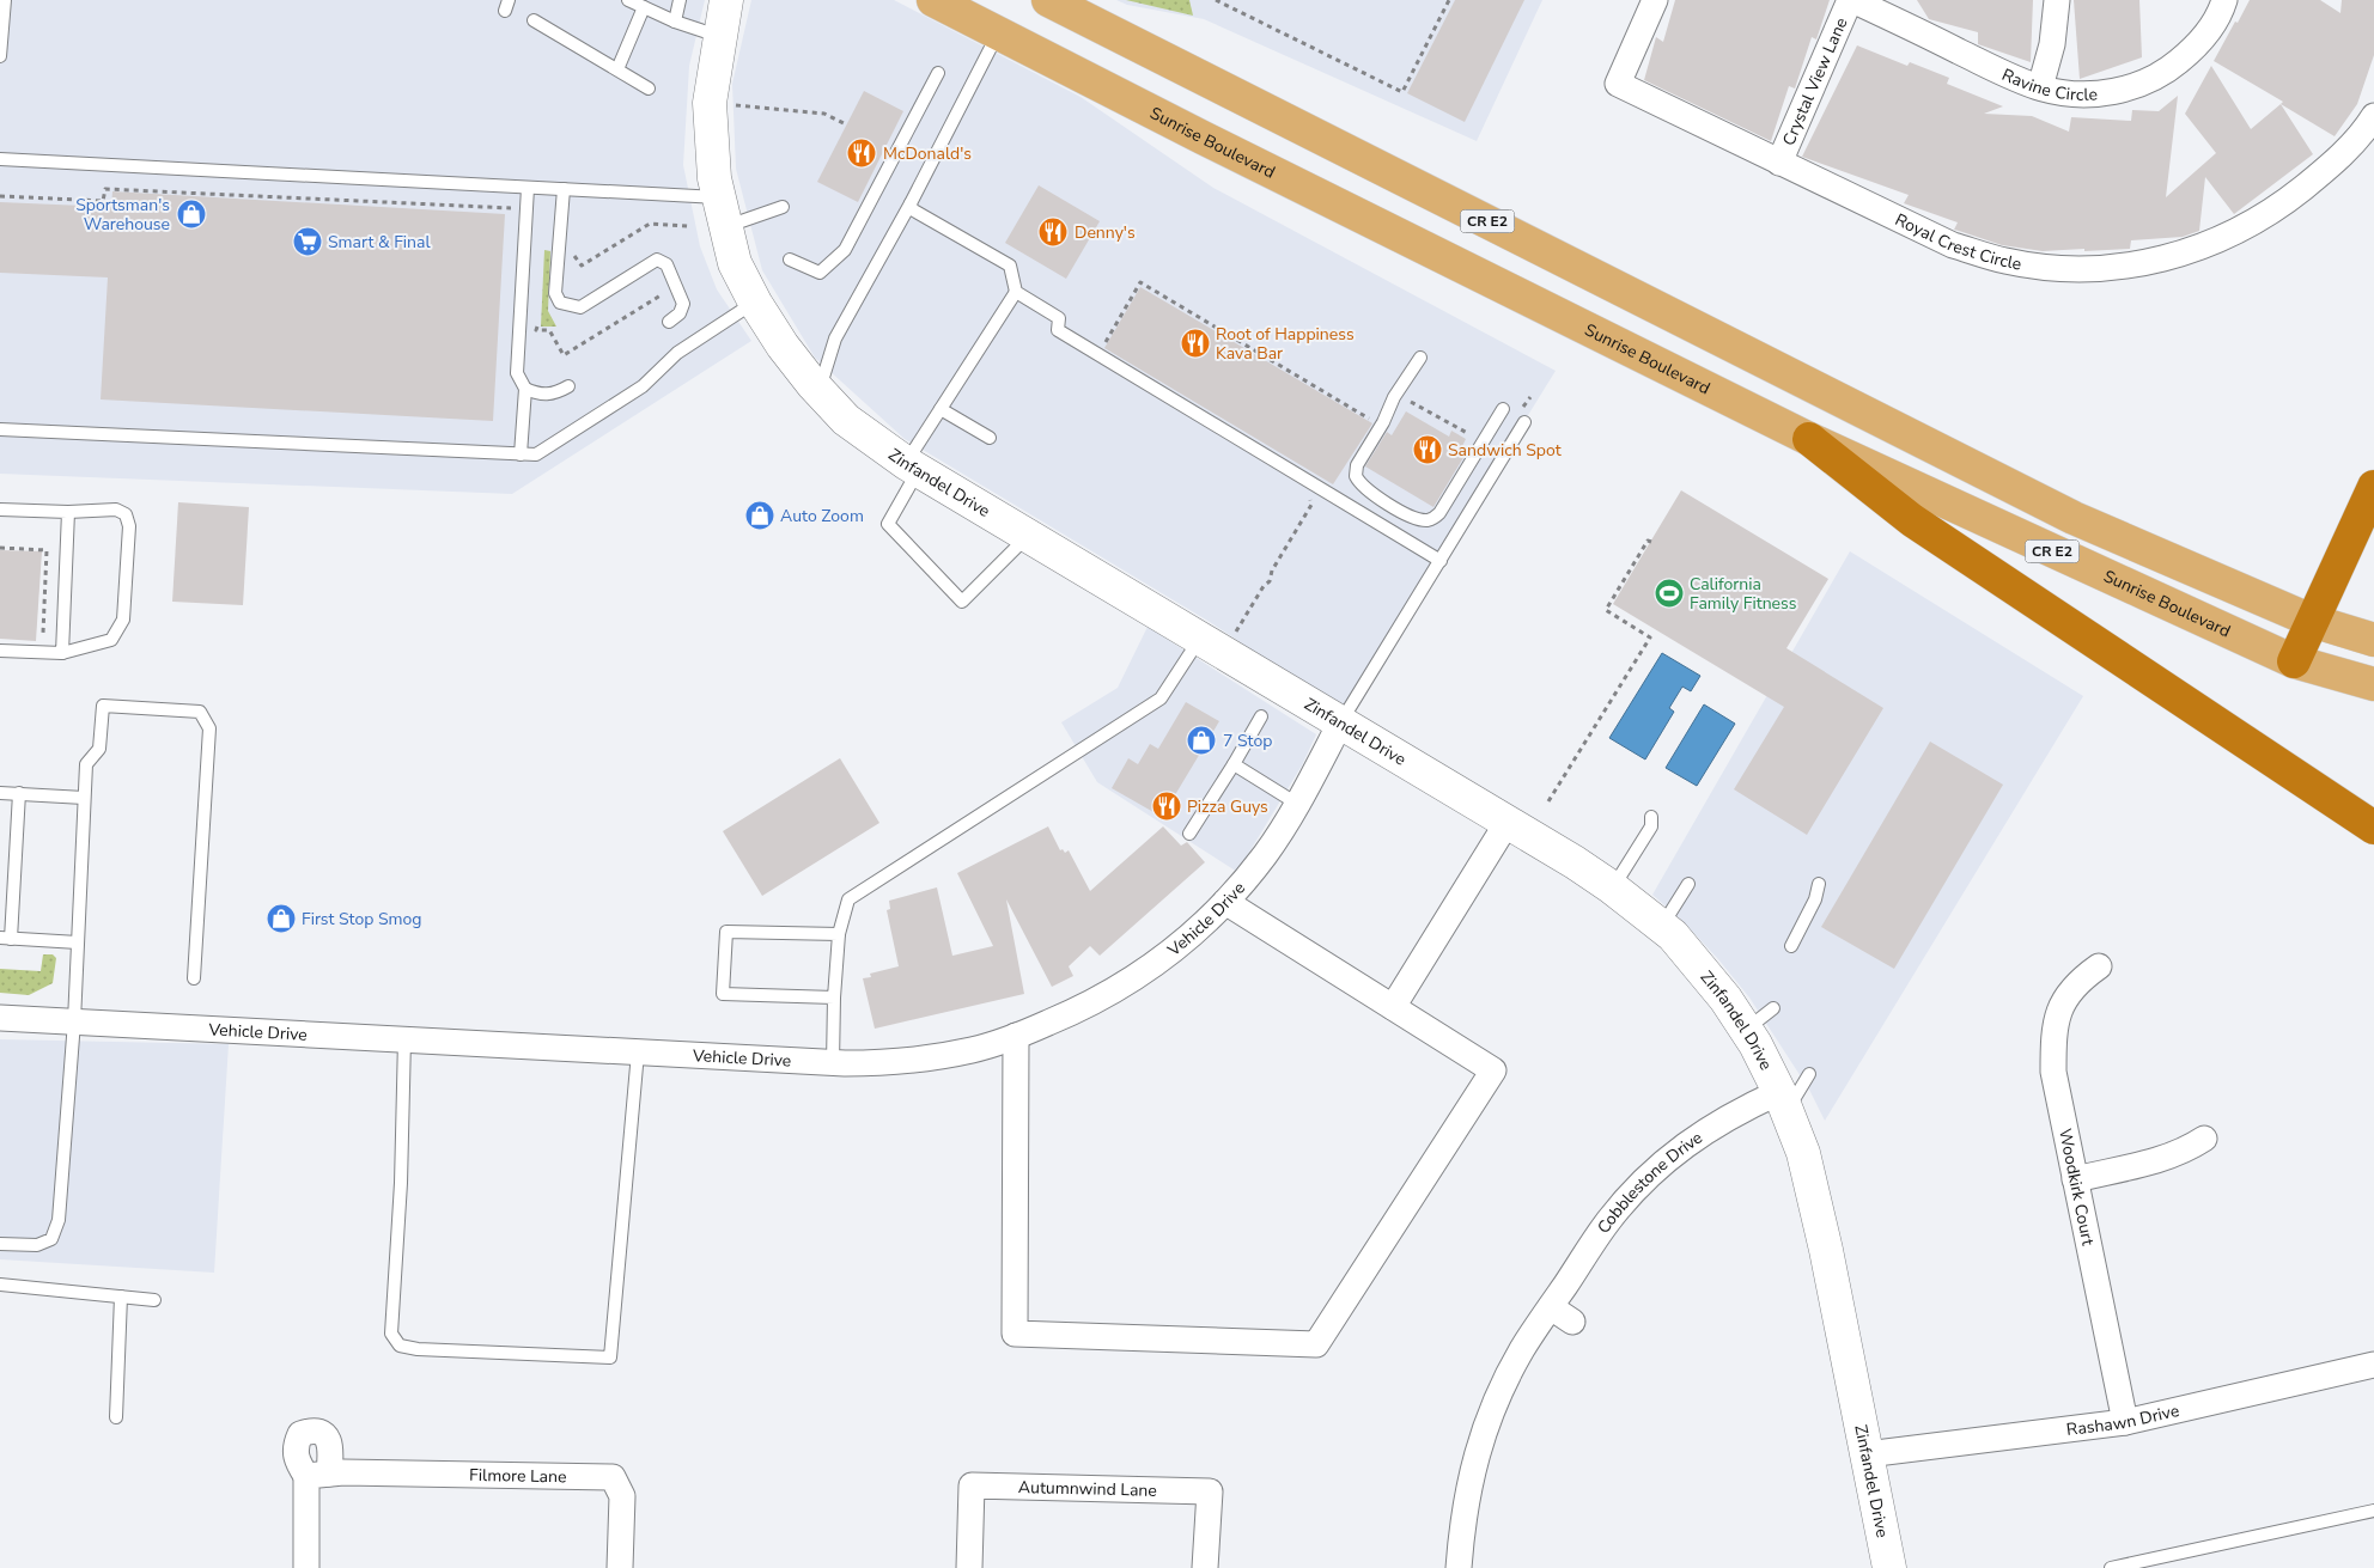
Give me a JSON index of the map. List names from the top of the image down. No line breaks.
{"streets":{"main road":["Sunrise Boulevard","CR E2"],"street":["Ravine Circle","Crystal View Lane","Royal Crest Circle","Zinfandel Drive","Vehicle Drive","Cobblestone Drive","Woodkirk Court","Rashawn Drive","Filmore Lane","Autumnwind Lane"]},"crossings":[["Ravine Circle","Crystal View Lane"],["Crystal View Lane","Royal Crest Circle"],["Zinfandel Drive","Vehicle Drive"],["Zinfandel Drive","Cobblestone Drive"],["Zinfandel Drive","Rashawn Drive"],["Woodkirk Court","Rashawn Drive"]],"places":{"restaurant":["McDonald's","Denny's","Root of Happiness Kava Bar","Sandwich Spot","Pizza Guys"],"shop":["Sportsman's Warehouse","Auto Zoom","7 Stop","First Stop Smog"],"supermarket":["Smart & Final"],"sports":["California Family Fitness"]}}
